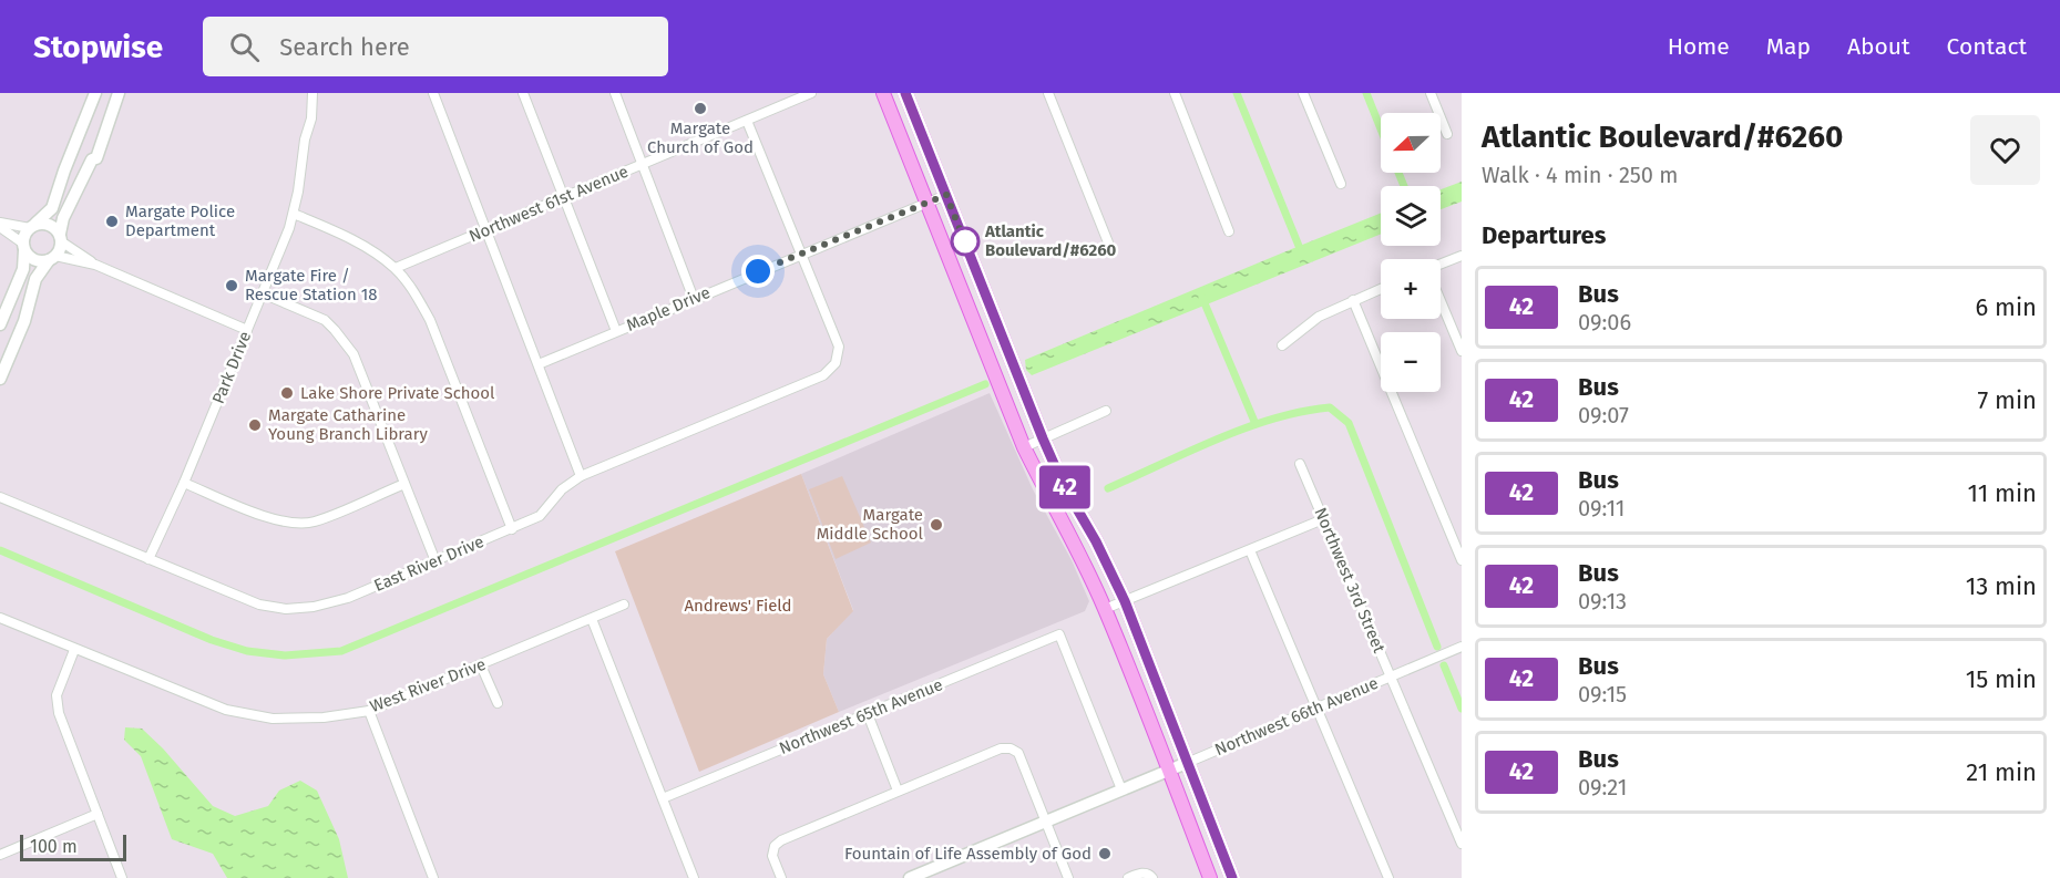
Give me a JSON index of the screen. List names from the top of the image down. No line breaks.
{"streets":{"street":["Northwest 61st Avenue","Maple Drive","Park Drive","East River Drive","Northwest 3rd Street","West River Drive","Northwest 65th Avenue","Northwest 66th Avenue"]},"crossings":[["Maple Drive","East River Drive"],["Park Drive","East River Drive"],["Northwest 3rd Street","Northwest 66th Avenue"],["Northwest 65th Avenue","Northwest 66th Avenue"]],"parks":["Andrews' Field"],"places":["Margate Church of God","Margate Police Department","Atlantic Boulevard/#6260","Margate Fire / Rescue Station 18","Lake Shore Private School","Margate Catharine Young Branch Library","Margate Middle School","Fountain of Life Assembly of God"],"lines":["bus line 42"],"scale_bar":"100 m","north":"left","page":{"header":"Stopwise","search":"Search here","nav":["Home","Map","About","Contact"],"on_map":"42","heading":[["Atlantic Boulevard/#6260","Walk · 4 min · 250 m"],"Departures"],"map_buttons":["+","−"],"list":[{"mark":"42","name":"Bus","note":"09:06","value":"6 min"},{"mark":"42","name":"Bus","note":"09:07","value":"7 min"},{"mark":"42","name":"Bus","note":"09:11","value":"11 min"},{"mark":"42","name":"Bus","note":"09:13","value":"13 min"},{"mark":"42","name":"Bus","note":"09:15","value":"15 min"},{"mark":"42","name":"Bus","note":"09:21","value":"21 min"}],"scale":"100 m"}}
